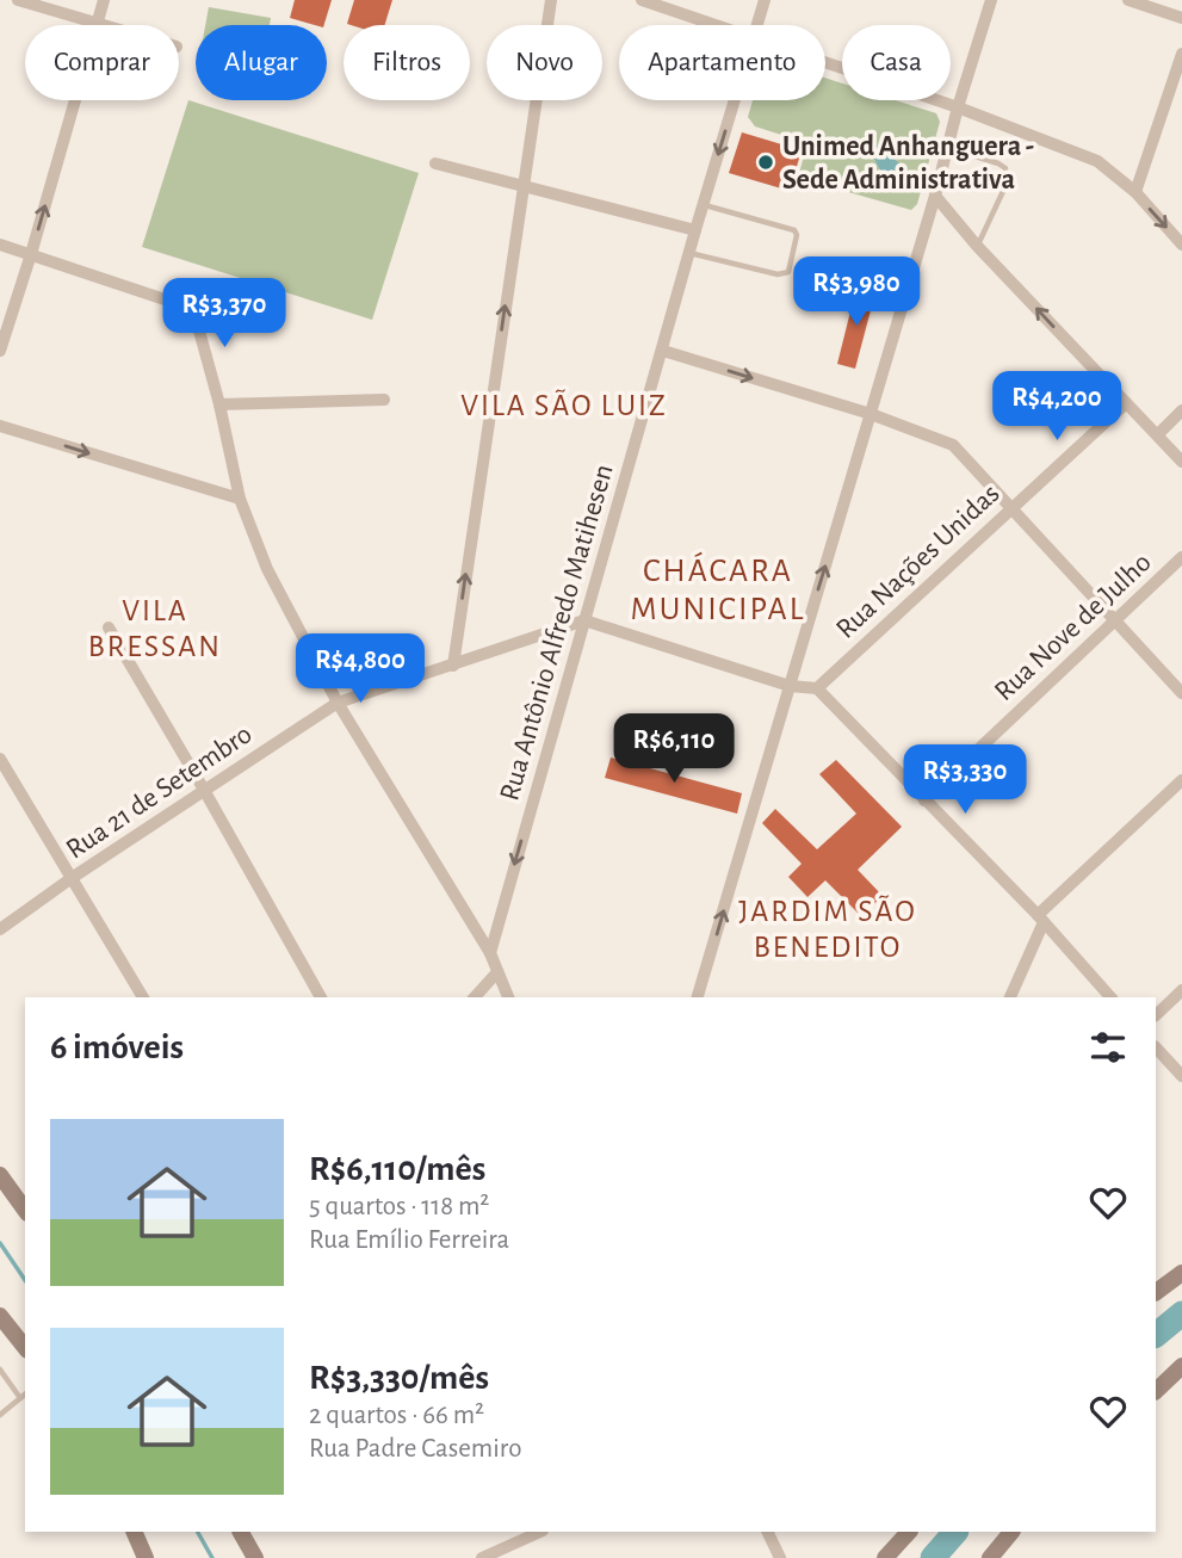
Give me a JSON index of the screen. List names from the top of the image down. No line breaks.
{"streets":{"street":["Rua Nações Unidas","Rua Nove de Julho","Rua Antônio Alfredo Matihesen","Rua 21 de Setembro"]},"crossings":[["Rua Antônio Alfredo Matihesen","Rua 21 de Setembro"]],"one_way":["Rua Antônio Alfredo Matihesen"],"districts":["VILA SÃO LUIZ","CHÁCARA MUNICIPAL","VILA BRESSAN","JARDIM SÃO BENEDITO"],"places":["Unimed Anhanguera - Sede Administrativa"],"page":{"chip":["Comprar","Alugar","Filtros","Novo","Apartamento","Casa"],"price":["R$3,980","R$3,370","R$4,200","R$4,800","R$6,110","R$3,330"],"heading":"6 imóveis","list":[{"name":"R$6,110/mês","note":"5 quartos · 118 m² · Rua Emílio Ferreira"},{"name":"R$3,330/mês","note":"2 quartos · 66 m² · Rua Padre Casemiro"}]}}
